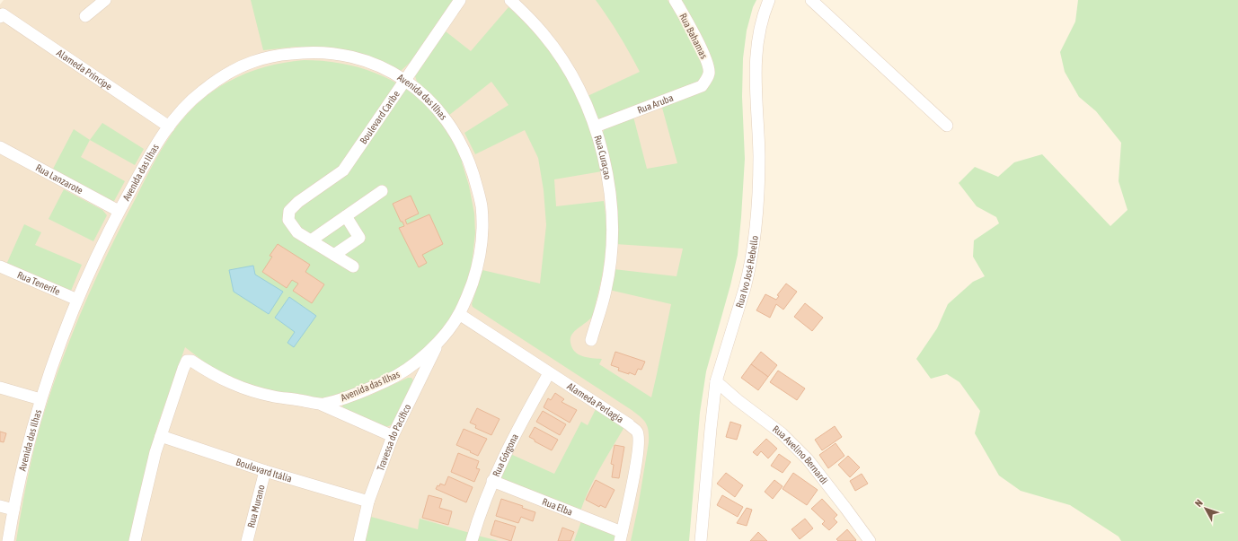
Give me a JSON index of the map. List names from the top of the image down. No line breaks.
{"streets":{"street":["Rua Bahamas","Alameda Príncipe","Avenida das Ilhas","Rua Aruba","Boulevard Caribe","Rua Curaçao","Rua Lanzarote","Rua Ivo José Rebello","Rua Tenerife","Alameda Perlagia","Travessa do Pacífico","Rua Górgona","Rua Avelino Bernardi","Boulevard Itália","Rua Murano","Rua Elba"]},"crossings":[["Rua Bahamas","Rua Aruba"],["Alameda Príncipe","Avenida das Ilhas"],["Avenida das Ilhas","Boulevard Caribe"],["Avenida das Ilhas","Rua Lanzarote"],["Avenida das Ilhas","Rua Tenerife"],["Avenida das Ilhas","Alameda Perlagia"],["Avenida das Ilhas","Travessa do Pacífico"],["Avenida das Ilhas","Boulevard Itália"],["Rua Aruba","Rua Curaçao"],["Rua Ivo José Rebello","Rua Avelino Bernardi"],["Alameda Perlagia","Rua Górgona"],["Alameda Perlagia","Rua Elba"],["Travessa do Pacífico","Boulevard Itália"],["Rua Górgona","Rua Elba"],["Boulevard Itália","Rua Murano"]],"north":"top left"}
